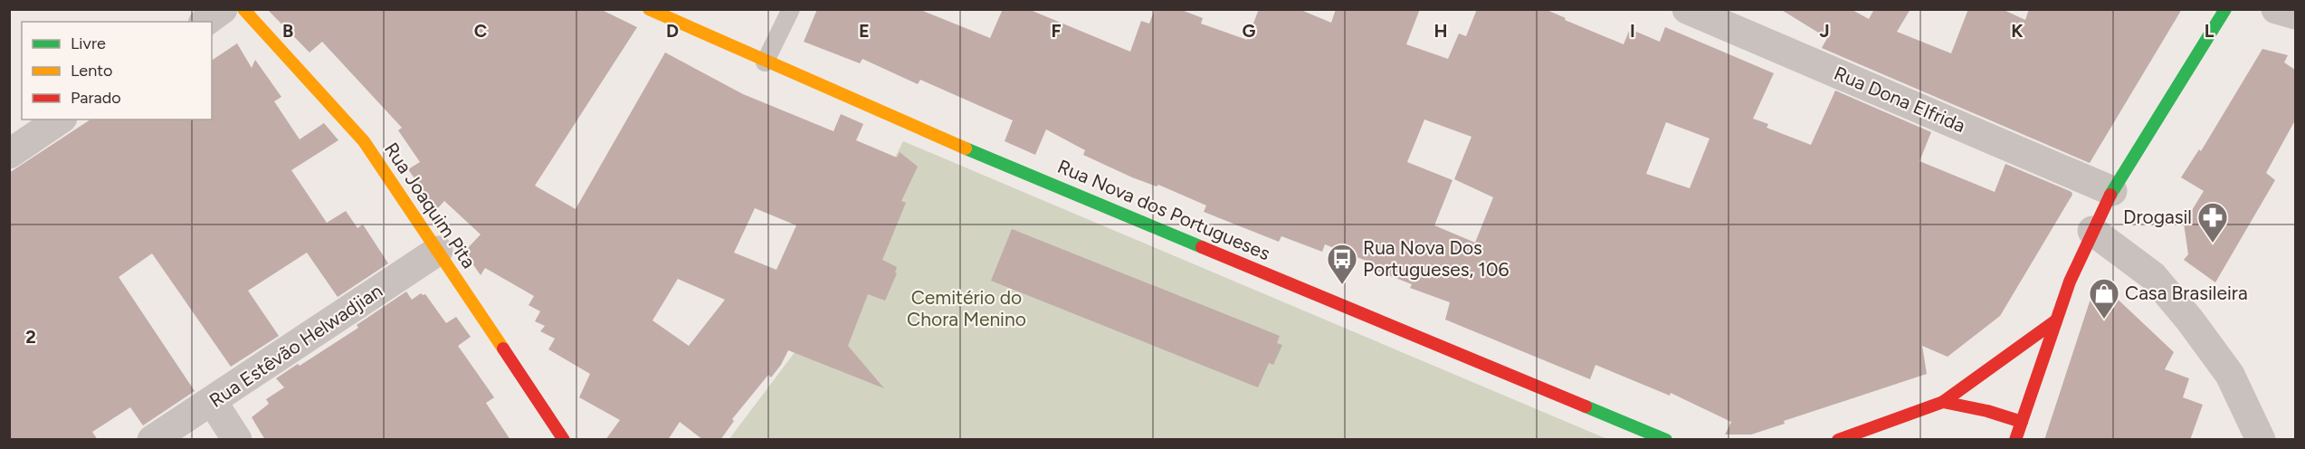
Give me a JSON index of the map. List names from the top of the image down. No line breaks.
{"streets":{"street":["Rua Dona Elfrida","Rua Joaquim Pita","Rua Nova dos Portugueses","Rua Estêvão Helwadjian"]},"crossings":[["Rua Joaquim Pita","Rua Estêvão Helwadjian"]],"parks":["Cemitério do Chora Menino"],"places":{"pharmacy":["Drogasil"],"bus stop":["Rua Nova Dos Portugueses, 106"],"shop":["Casa Brasileira"]},"legend":["Livre","Lento","Parado"],"grid":{"columns":["B","C","D","E","F","G","H","I","J","K","L"],"rows":["2"]}}
